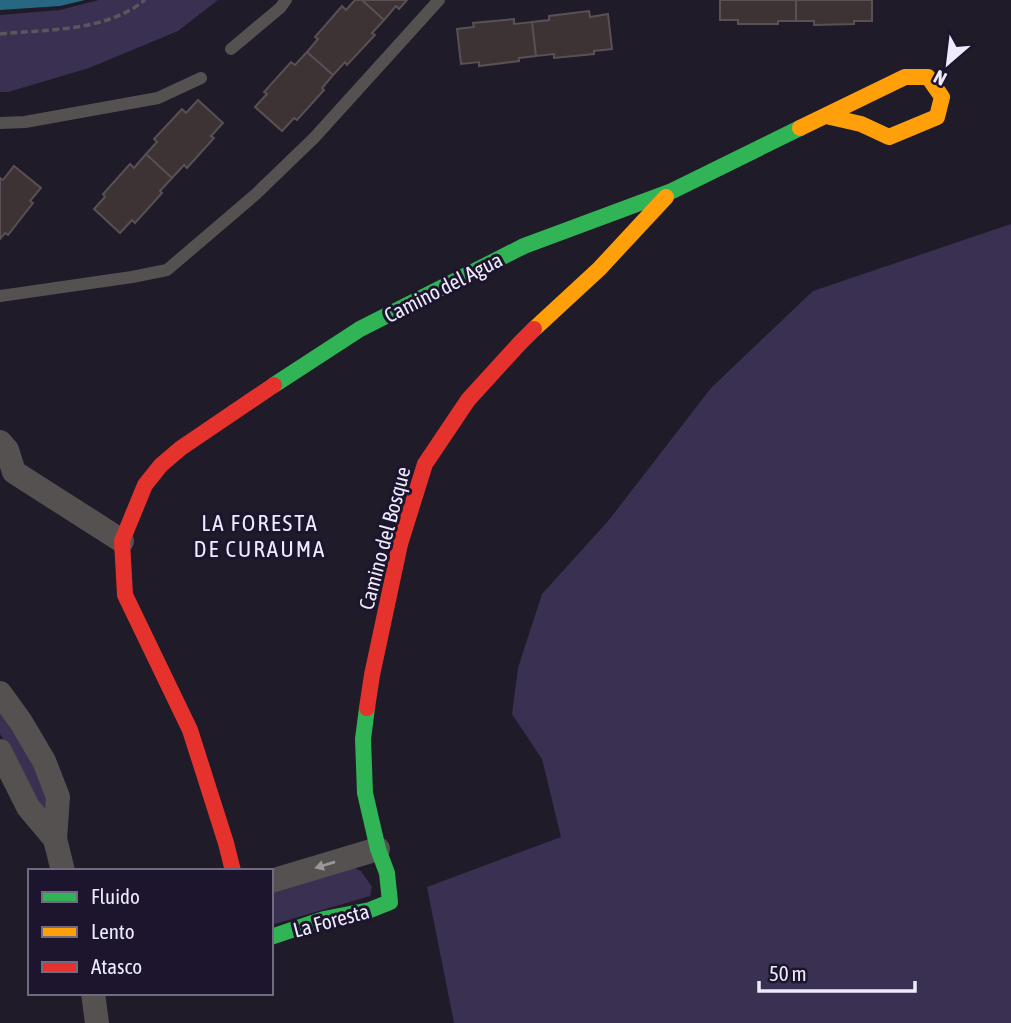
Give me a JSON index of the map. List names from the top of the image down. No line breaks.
{"streets":{"street":["Camino del Agua","Camino del Bosque","La Foresta"]},"crossings":[["Camino del Agua","Camino del Bosque"],["Camino del Bosque","La Foresta"]],"districts":["LA FORESTA DE CURAUMA"],"legend":["Fluido","Lento","Atasco"],"scale_bar":"50 m","north":"bottom left"}
